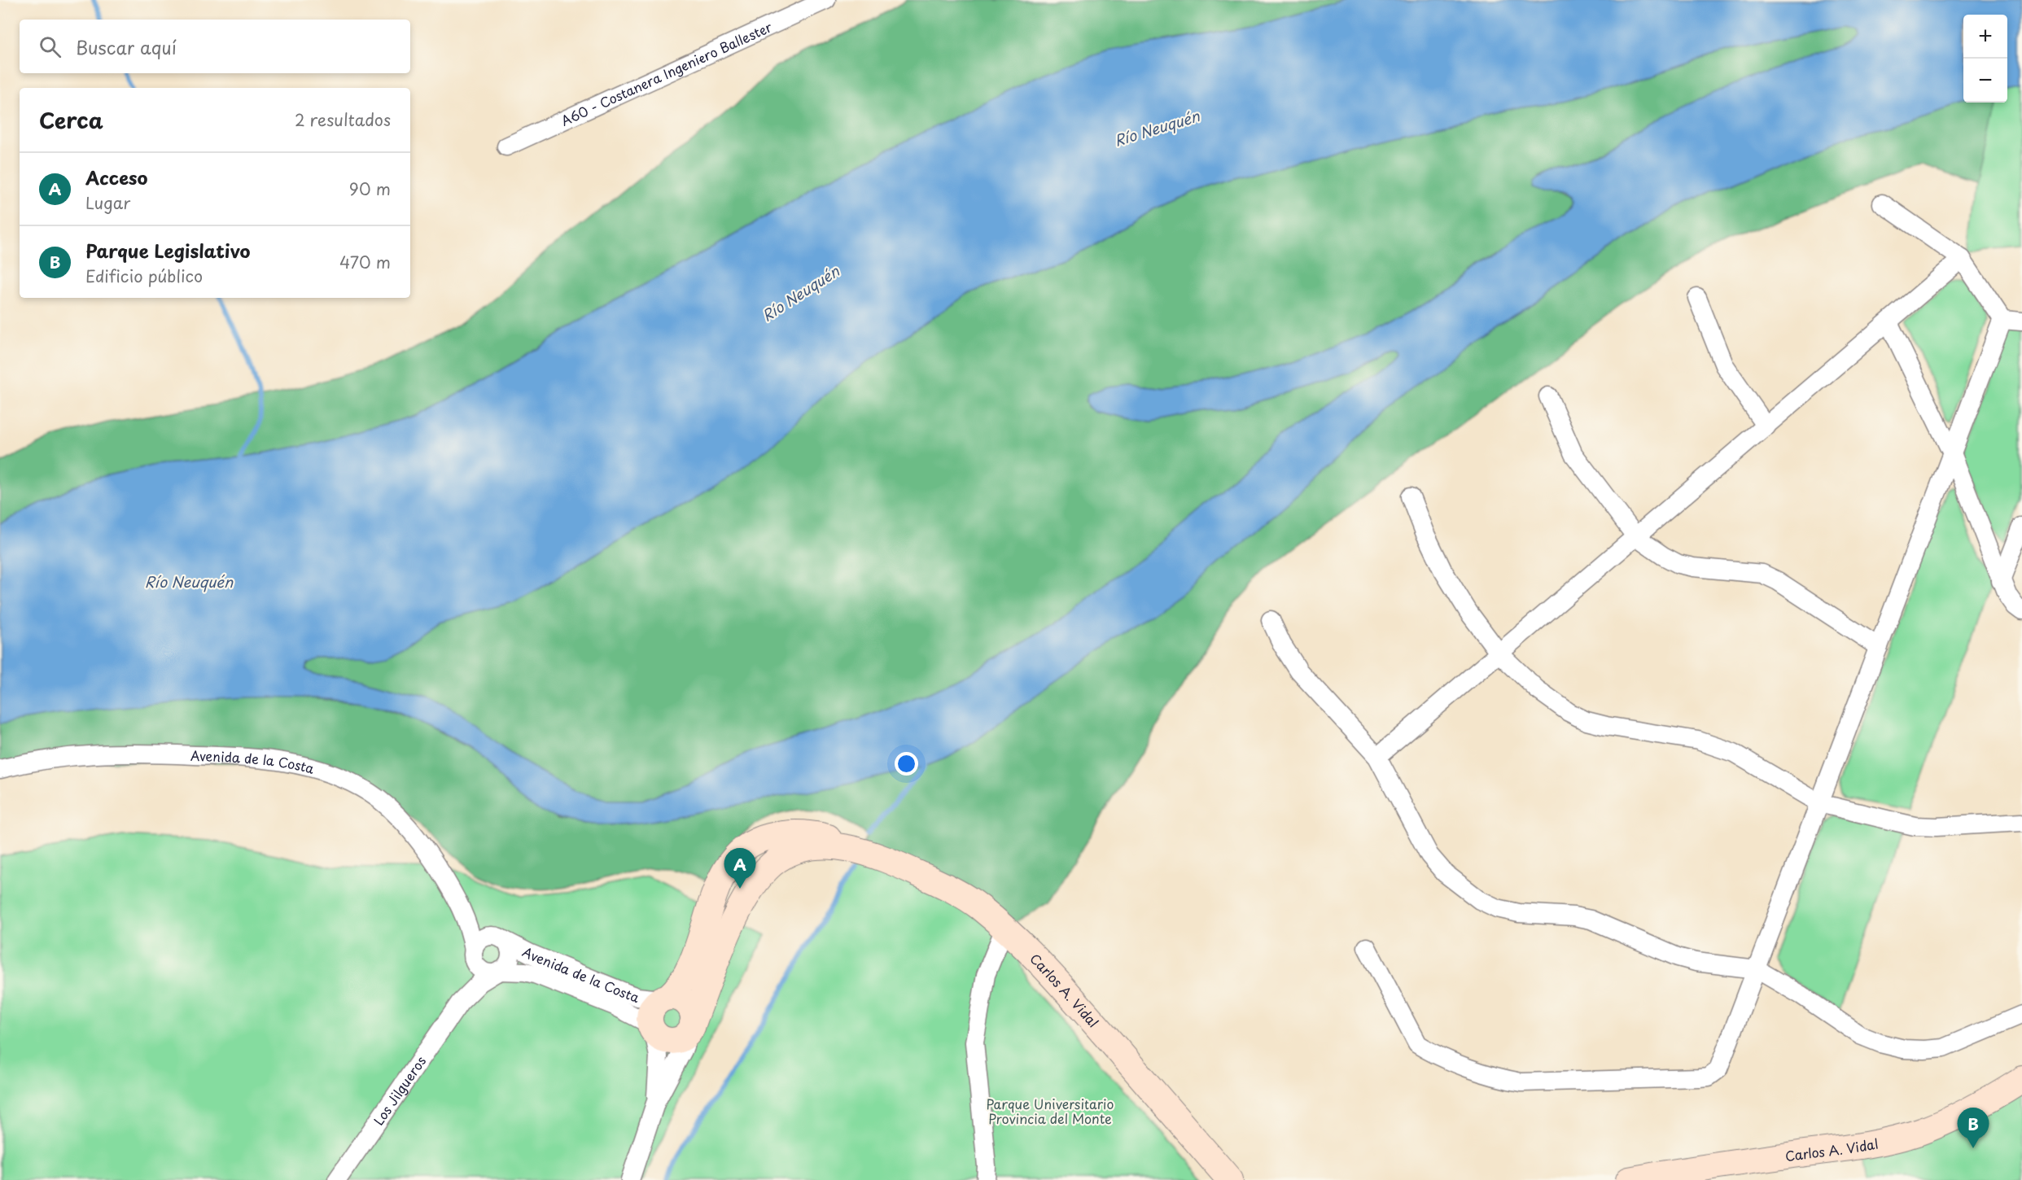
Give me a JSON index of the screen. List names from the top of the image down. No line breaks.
{"streets":{"street":["A60 - Costanera Ingeniero Ballester","Avenida de la Costa","Carlos A. Vidal","Los Jilgueros"]},"crossings":[["Avenida de la Costa","Los Jilgueros"]],"water":["Río Neuquén"],"parks":["Parque Universitario Provincia del Monte"],"page":{"map_buttons":["+","−"],"search":"Buscar aquí","heading":["Cerca","2 resultados"],"list":[{"mark":"A","name":"Acceso","note":"Lugar","value":"90 m"},{"mark":"B","name":"Parque Legislativo","note":"Edificio público","value":"470 m"}],"pins":["A","B"]}}
